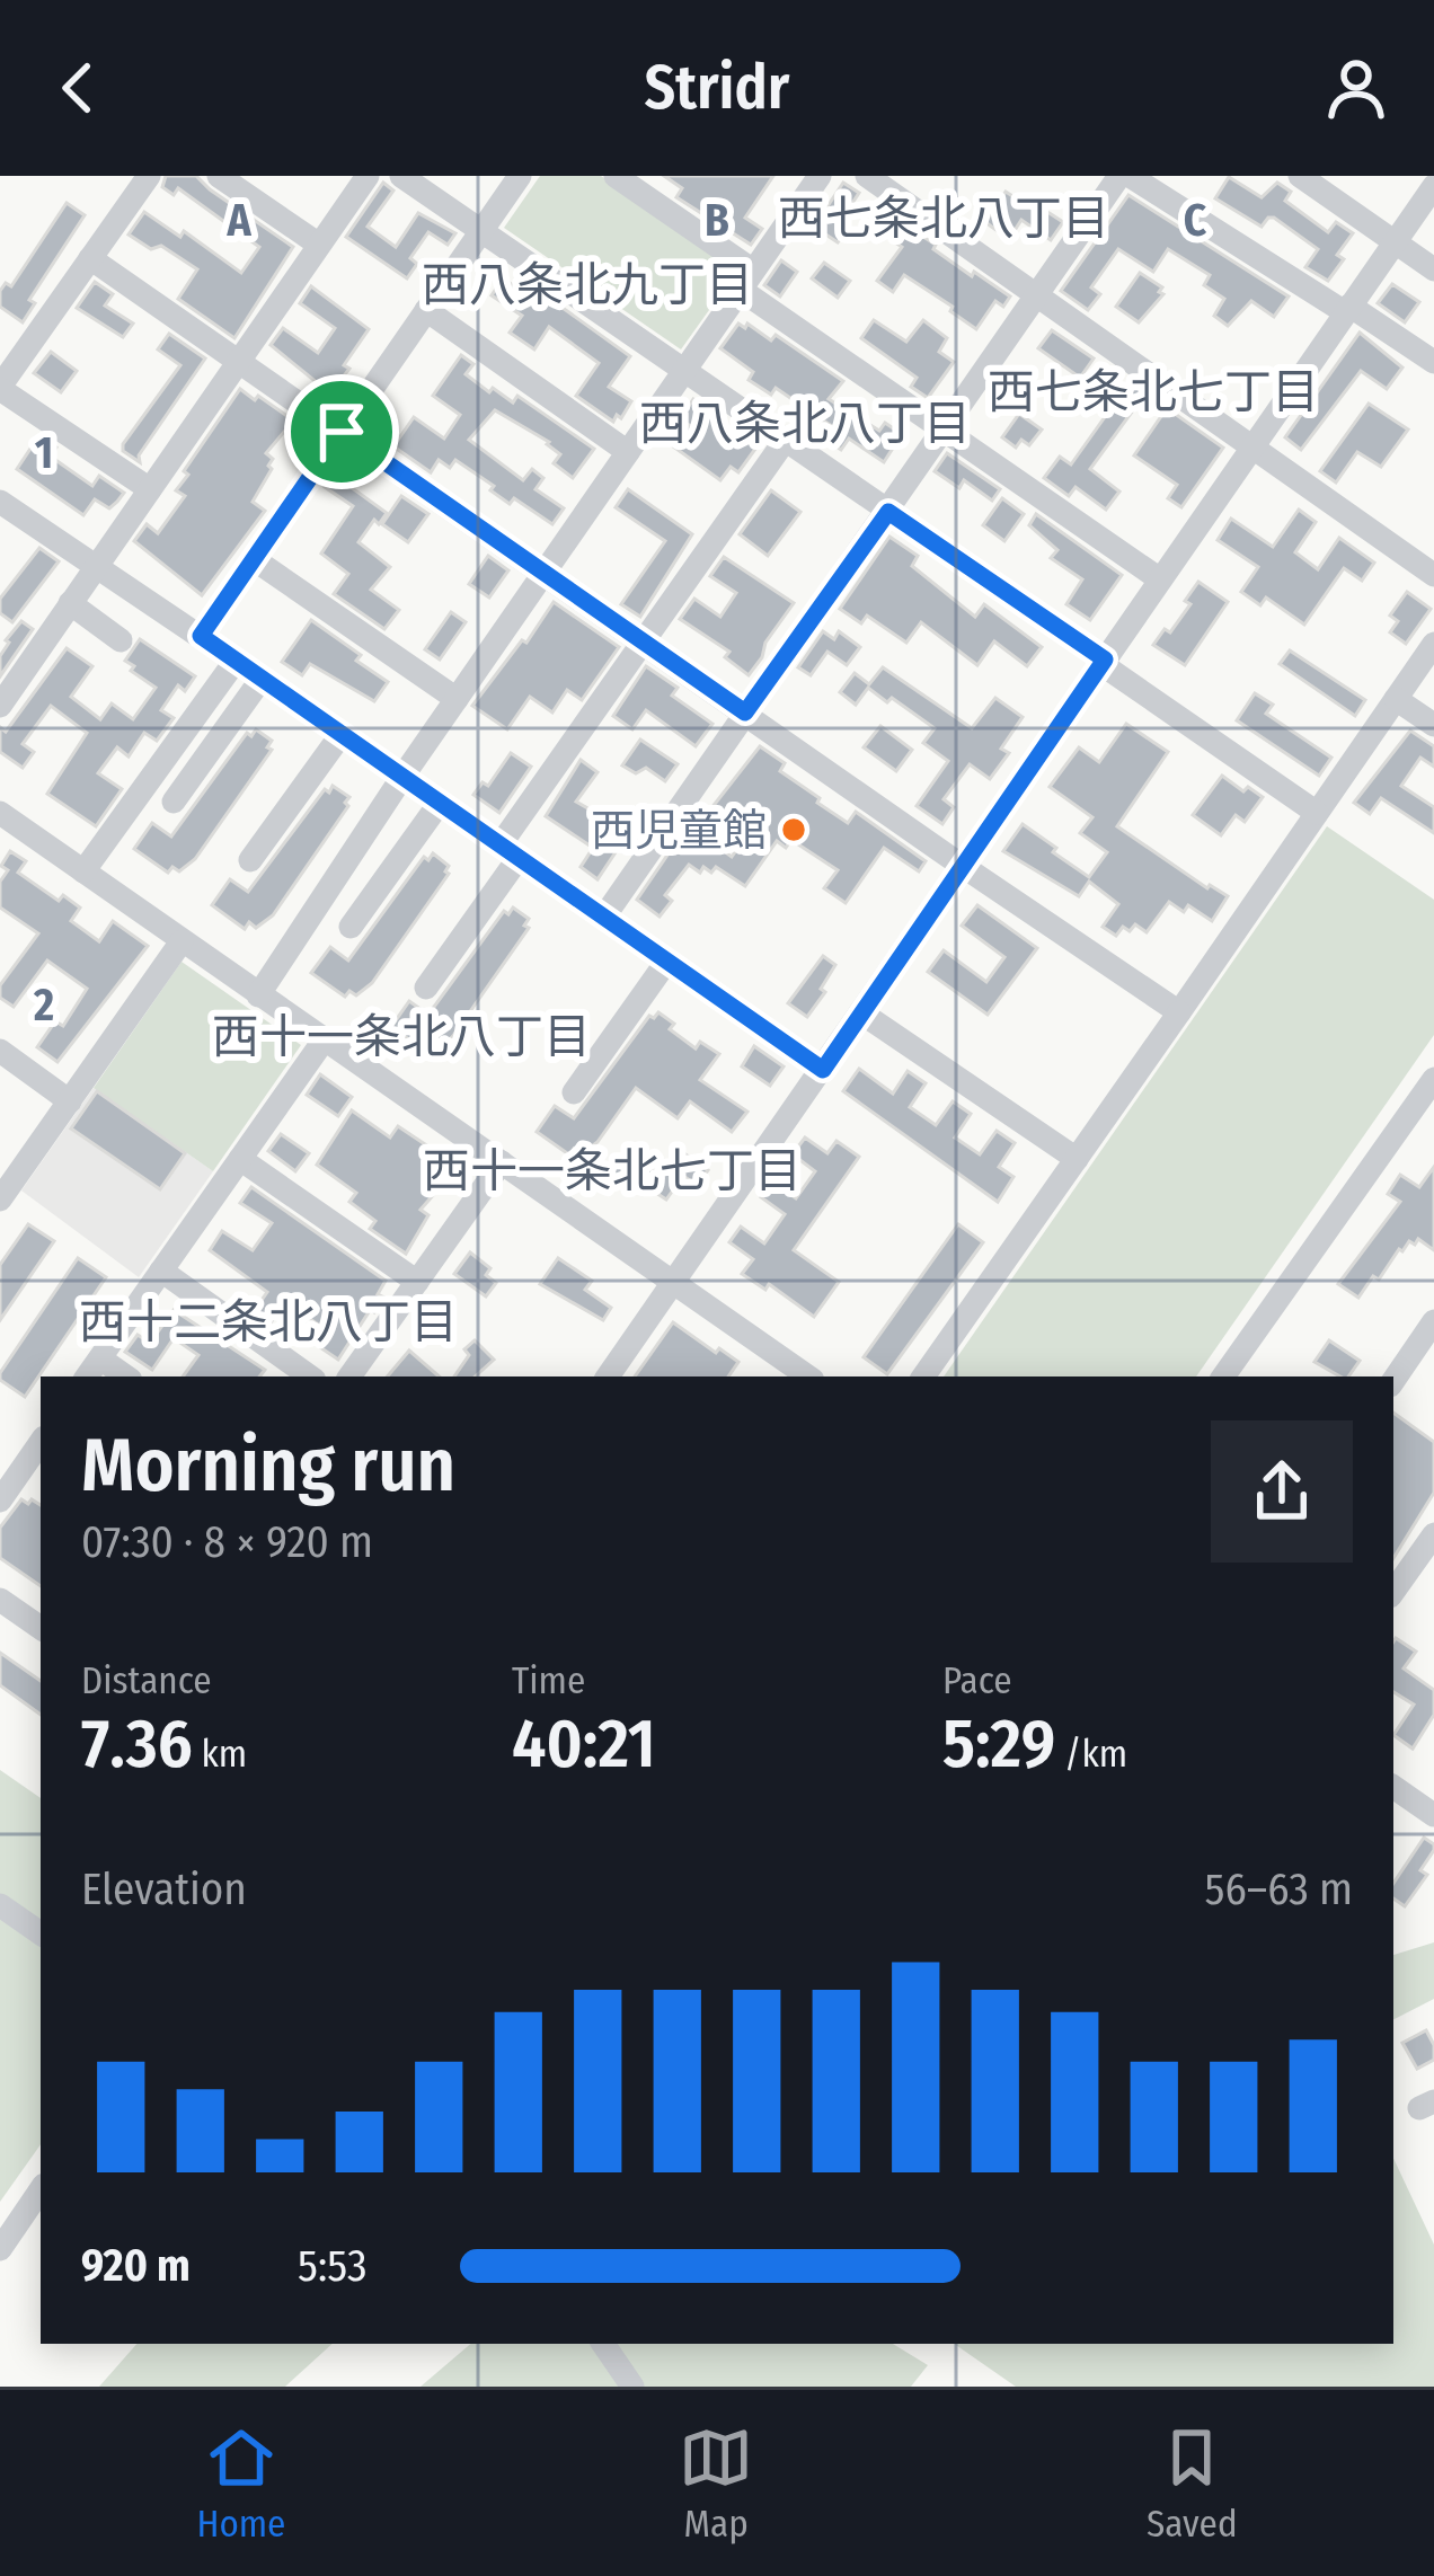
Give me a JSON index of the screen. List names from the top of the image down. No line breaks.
{"districts":["西七条北八丁目","西八条北九丁目","西七条北七丁目","西八条北八丁目","西十一条北八丁目","西十一条北七丁目","西十二条北八丁目"],"places":["西児童館"],"page":{"header":"Stridr","heading":["Morning run","07:30 · 8 × 920 m"],"stats":[["Distance","7.36 km"],["Time","40:21"],["Pace","5:29 /km"]],"chart":["Elevation","56–63 m"],"list":[{"name":"920 m","note":"5:53"}],"tabs":["Home","Map","Saved"]},"grid":{"columns":["A","B","C"],"rows":["1","2"]}}
